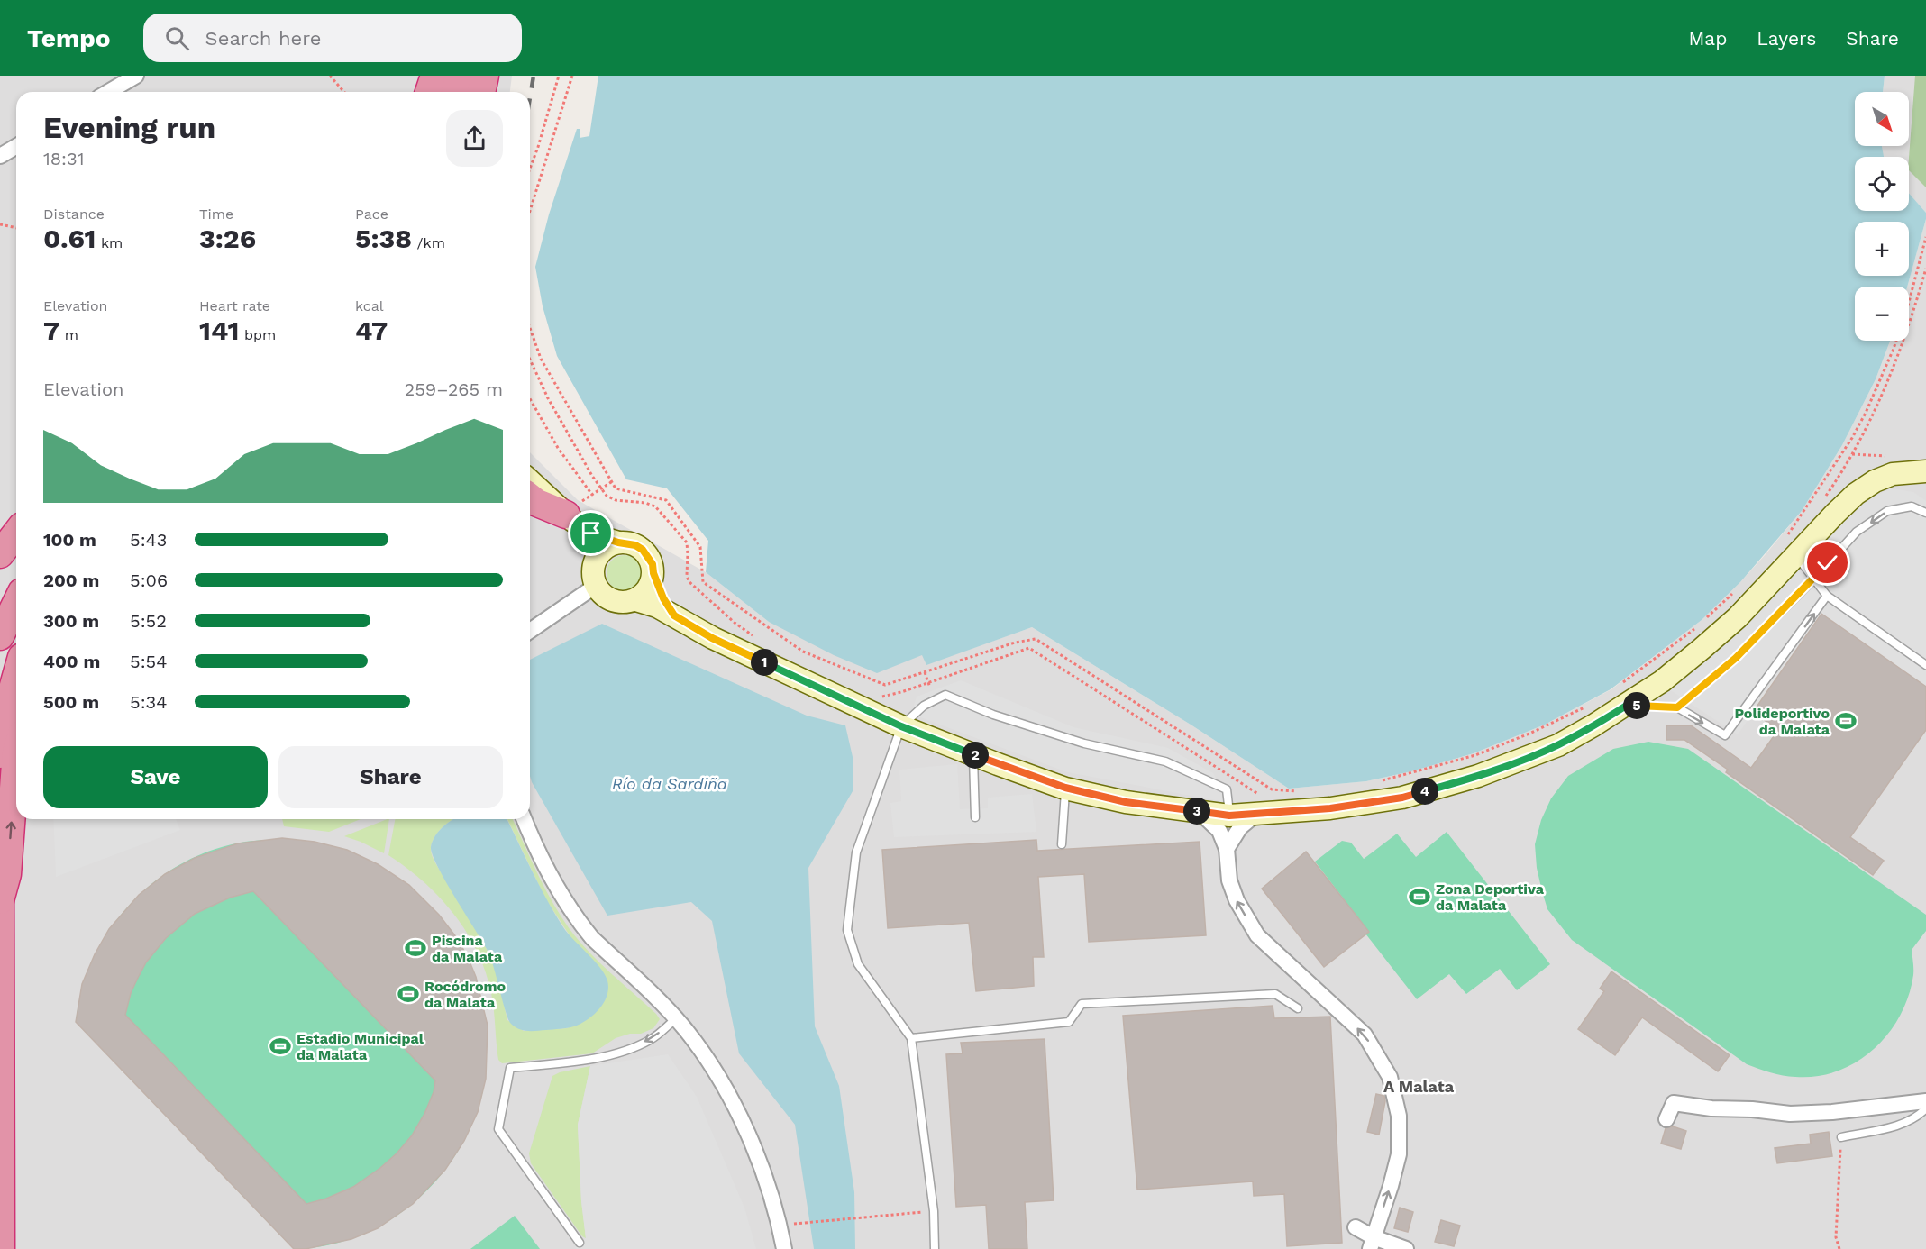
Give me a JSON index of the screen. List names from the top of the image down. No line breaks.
{"districts":["A Malata"],"water":["Río da Sardiña"],"places":{"sports":["Polideportivo da Malata","Zona Deportiva da Malata","Piscina da Malata","Rocódromo da Malata","Estadio Municipal da Malata"]},"north":"bottom right","page":{"header":"Tempo","search":"Search here","nav":["Map","Layers","Share"],"map_buttons":["+","−"],"heading":["Evening run","18:31"],"stats":[["Distance","0.61 km"],["Time","3:26"],["Pace","5:38 /km"],["Elevation","7 m"],["Heart rate","141 bpm"],["kcal","47"]],"chart":["Elevation","259–265 m"],"list":[{"name":"100 m","note":"5:43"},{"name":"200 m","note":"5:06"},{"name":"300 m","note":"5:52"},{"name":"400 m","note":"5:54"},{"name":"500 m","note":"5:34"}],"pins":["1","5","2","4","3"],"buttons":["Save","Share"]}}
